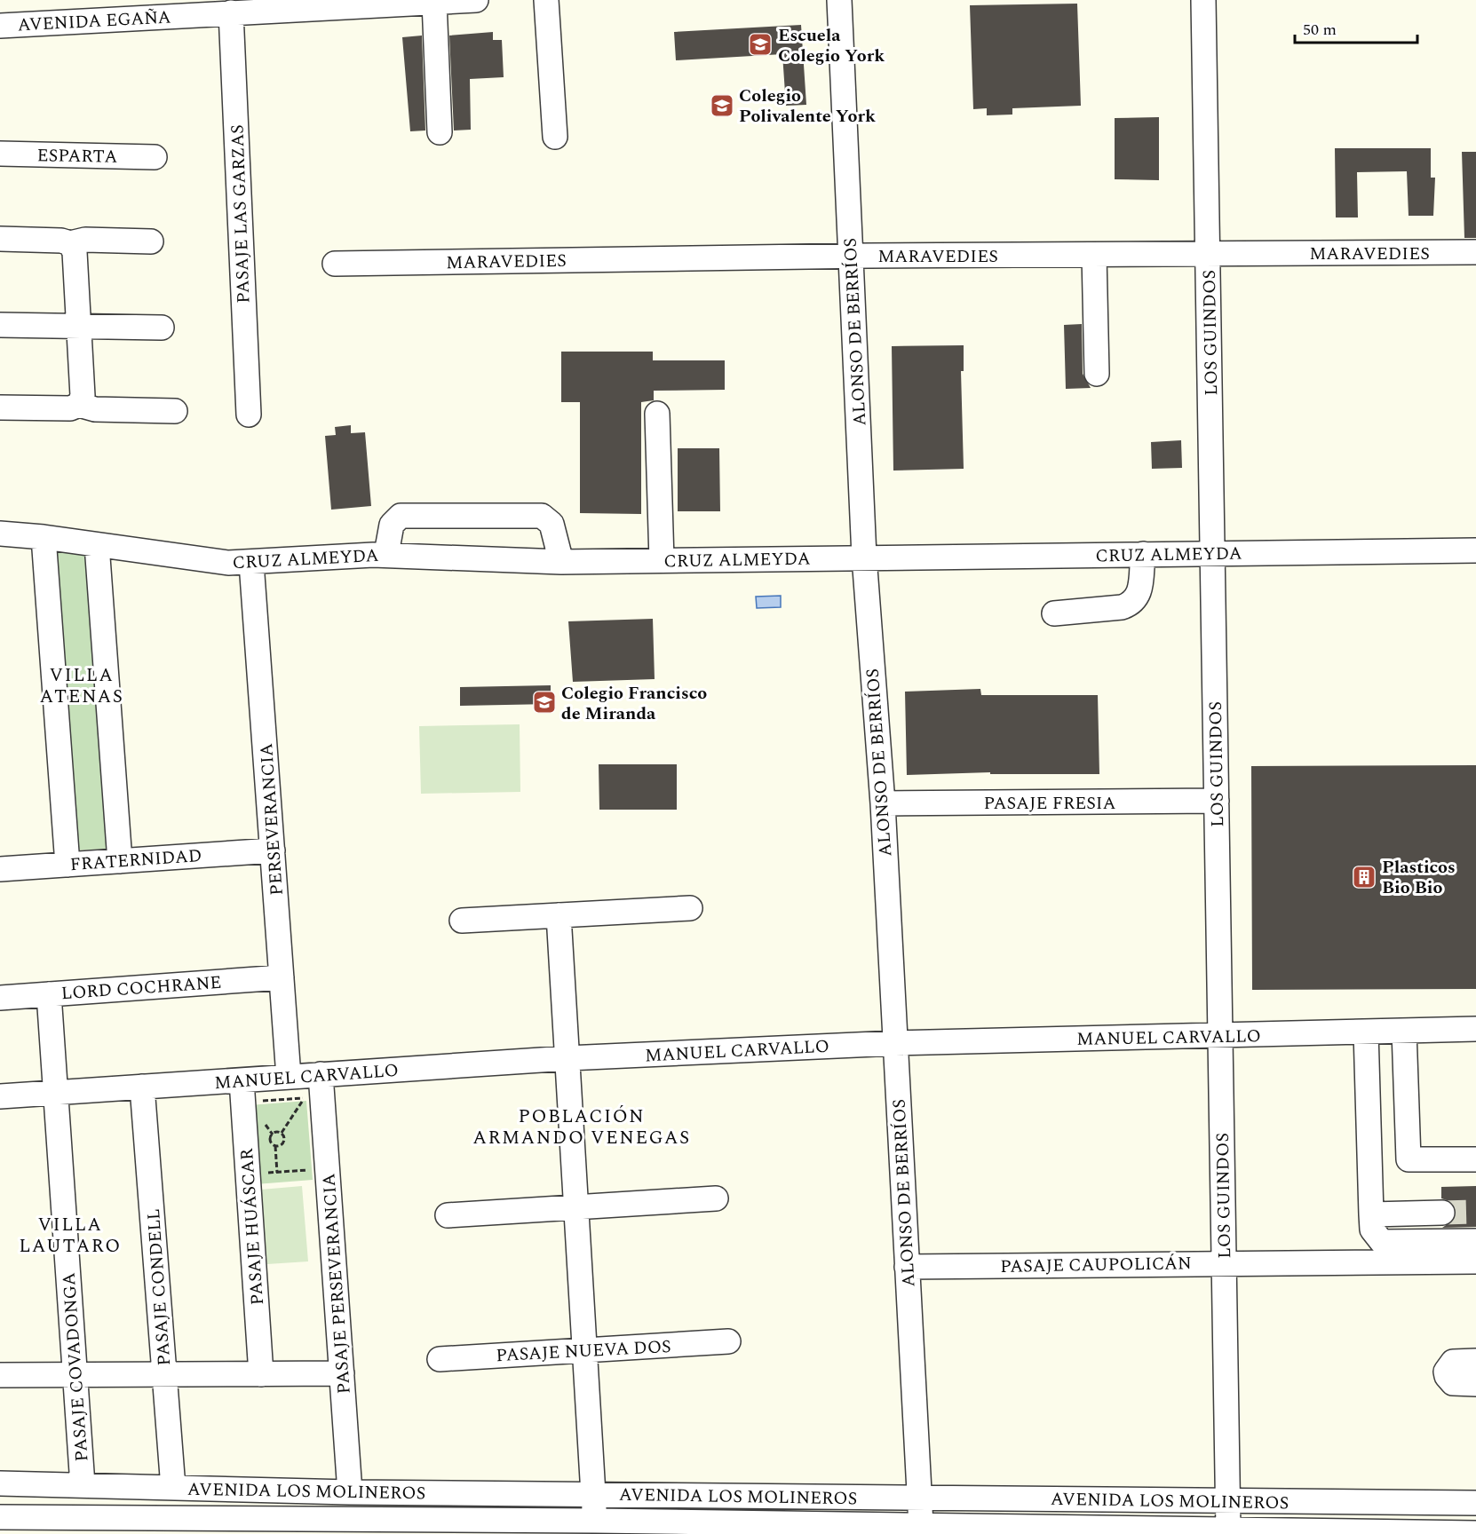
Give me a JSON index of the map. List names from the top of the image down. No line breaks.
{"streets":{"street":["AVENIDA EGAÑA","ESPARTA","PASAJE LAS GARZAS","MARAVEDIES","ALONSO DE BERRÍOS","LOS GUINDOS","CRUZ ALMEYDA","PASAJE FRESIA","PERSEVERANCIA","FRATERNIDAD","LORD COCHRANE","MANUEL CARVALLO","PASAJE HUÁSCAR","PASAJE CAUPOLICÁN","PASAJE PERSEVERANCIA","PASAJE CONDELL","PASAJE NUEVA DOS","PASAJE COVADONGA","AVENIDA LOS MOLINEROS"]},"crossings":[["AVENIDA EGAÑA","PASAJE LAS GARZAS"],["MARAVEDIES","ALONSO DE BERRÍOS"],["MARAVEDIES","LOS GUINDOS"],["ALONSO DE BERRÍOS","CRUZ ALMEYDA"],["ALONSO DE BERRÍOS","PASAJE FRESIA"],["ALONSO DE BERRÍOS","MANUEL CARVALLO"],["ALONSO DE BERRÍOS","PASAJE CAUPOLICÁN"],["ALONSO DE BERRÍOS","AVENIDA LOS MOLINEROS"],["LOS GUINDOS","CRUZ ALMEYDA"],["LOS GUINDOS","PASAJE FRESIA"],["LOS GUINDOS","MANUEL CARVALLO"],["LOS GUINDOS","PASAJE CAUPOLICÁN"],["LOS GUINDOS","AVENIDA LOS MOLINEROS"],["CRUZ ALMEYDA","PERSEVERANCIA"],["PERSEVERANCIA","FRATERNIDAD"],["PERSEVERANCIA","LORD COCHRANE"],["PERSEVERANCIA","MANUEL CARVALLO"],["LORD COCHRANE","PASAJE COVADONGA"],["MANUEL CARVALLO","PASAJE HUÁSCAR"],["MANUEL CARVALLO","PASAJE PERSEVERANCIA"],["MANUEL CARVALLO","PASAJE CONDELL"],["MANUEL CARVALLO","PASAJE COVADONGA"],["PASAJE PERSEVERANCIA","AVENIDA LOS MOLINEROS"],["PASAJE CONDELL","AVENIDA LOS MOLINEROS"],["PASAJE COVADONGA","AVENIDA LOS MOLINEROS"]],"districts":["VILLA ATENAS","POBLACIÓN ARMANDO VENEGAS","VILLA LAUTARO"],"places":{"school or university":["Escuela Colegio York","Colegio Polivalente York","Colegio Francisco de Miranda"],"building":["Plasticos Bio Bio"]},"scale_bar":"50 m"}
